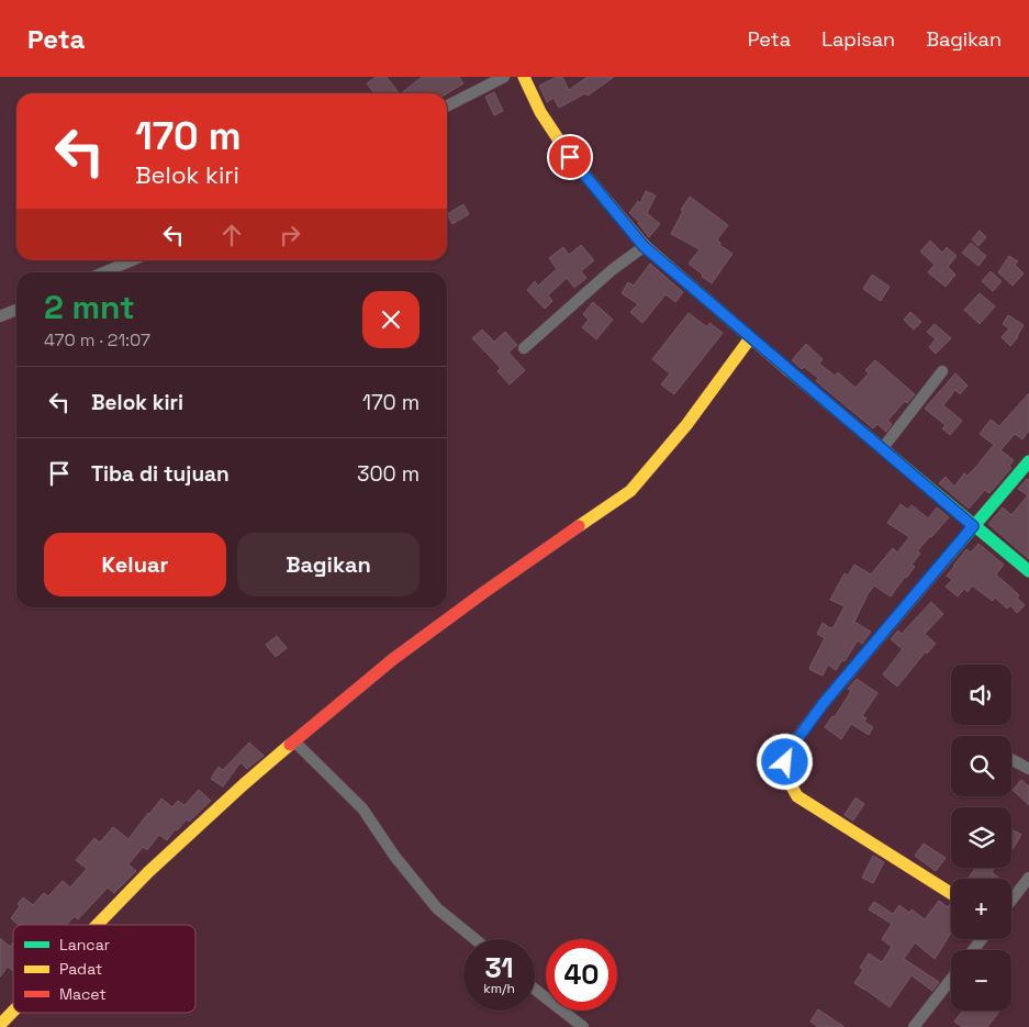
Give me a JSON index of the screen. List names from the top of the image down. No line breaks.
{"legend":["Lancar","Padat","Macet"],"page":{"header":"Peta","nav":["Peta","Lapisan","Bagikan"],"turn":["170 m","Belok kiri"],"heading":["2 mnt","470 m · 21:07"],"list":[{"name":"Belok kiri","value":"170 m"},{"name":"Tiba di tujuan","value":"300 m"}],"buttons":["Keluar","Bagikan"],"map_buttons":["+","−"],"speed":"31 km/h","limit":"40"}}
